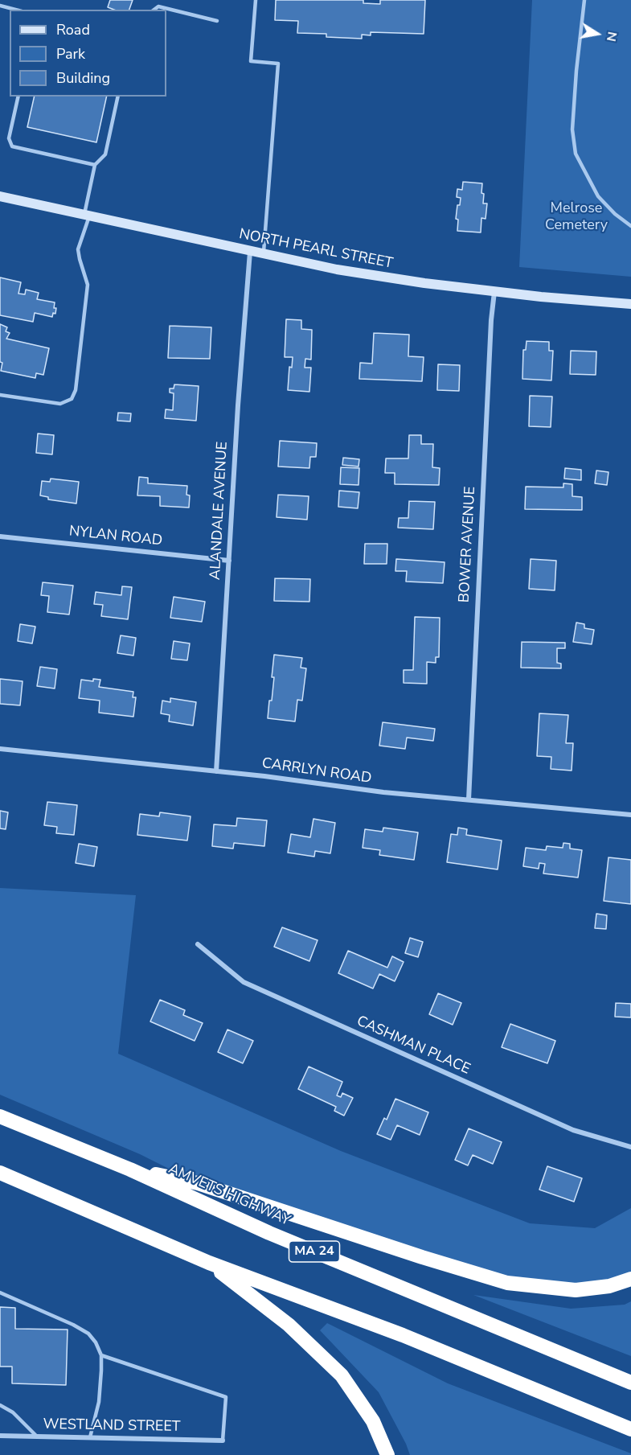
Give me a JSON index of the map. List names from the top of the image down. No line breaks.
{"streets":{"highway":["AMVETS HIGHWAY","MA 24"],"street":["NORTH PEARL STREET","ALANDALE AVENUE","NYLAN ROAD","BOWER AVENUE","CARRLYN ROAD","CASHMAN PLACE","WESTLAND STREET"]},"crossings":[["NORTH PEARL STREET","ALANDALE AVENUE"],["NORTH PEARL STREET","BOWER AVENUE"],["ALANDALE AVENUE","NYLAN ROAD"],["ALANDALE AVENUE","CARRLYN ROAD"],["BOWER AVENUE","CARRLYN ROAD"]],"parks":["Melrose Cemetery"],"legend":["Road","Park","Building"],"north":"right"}
